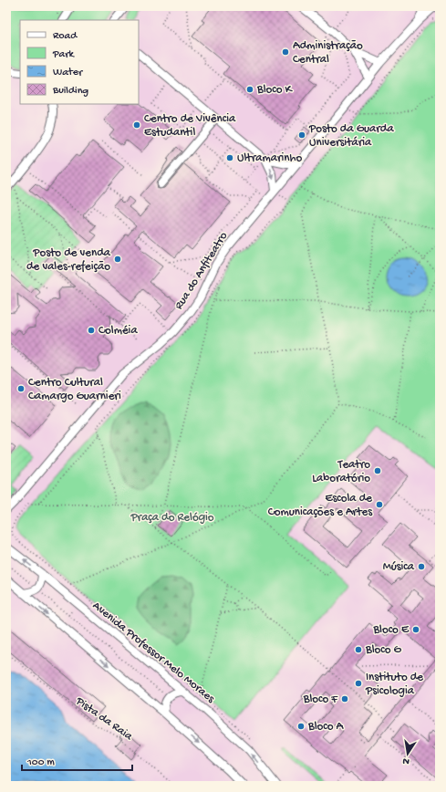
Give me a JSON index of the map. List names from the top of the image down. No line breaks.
{"streets":{"street":["Rua do Anfiteatro","Avenida Professor Melo Moraes"],"path":["Pista da Raia"]},"parks":["Praça do Relógio"],"places":["Administração Central","Bloco K","Centro de Vivência Estudantil","Posto da Guarda Universitária","Ultramarinho","Posto de venda de vales-refeição","Colméia","Centro Cultural Camargo Guarnieri","Teatro Laboratório","Escola de Comunicações e Artes","Música","Bloco E","Bloco G","Instituto de Psicologia","Bloco F","Bloco A"],"legend":["Road","Park","Water","Building"],"scale_bar":"100 m","north":"bottom"}
